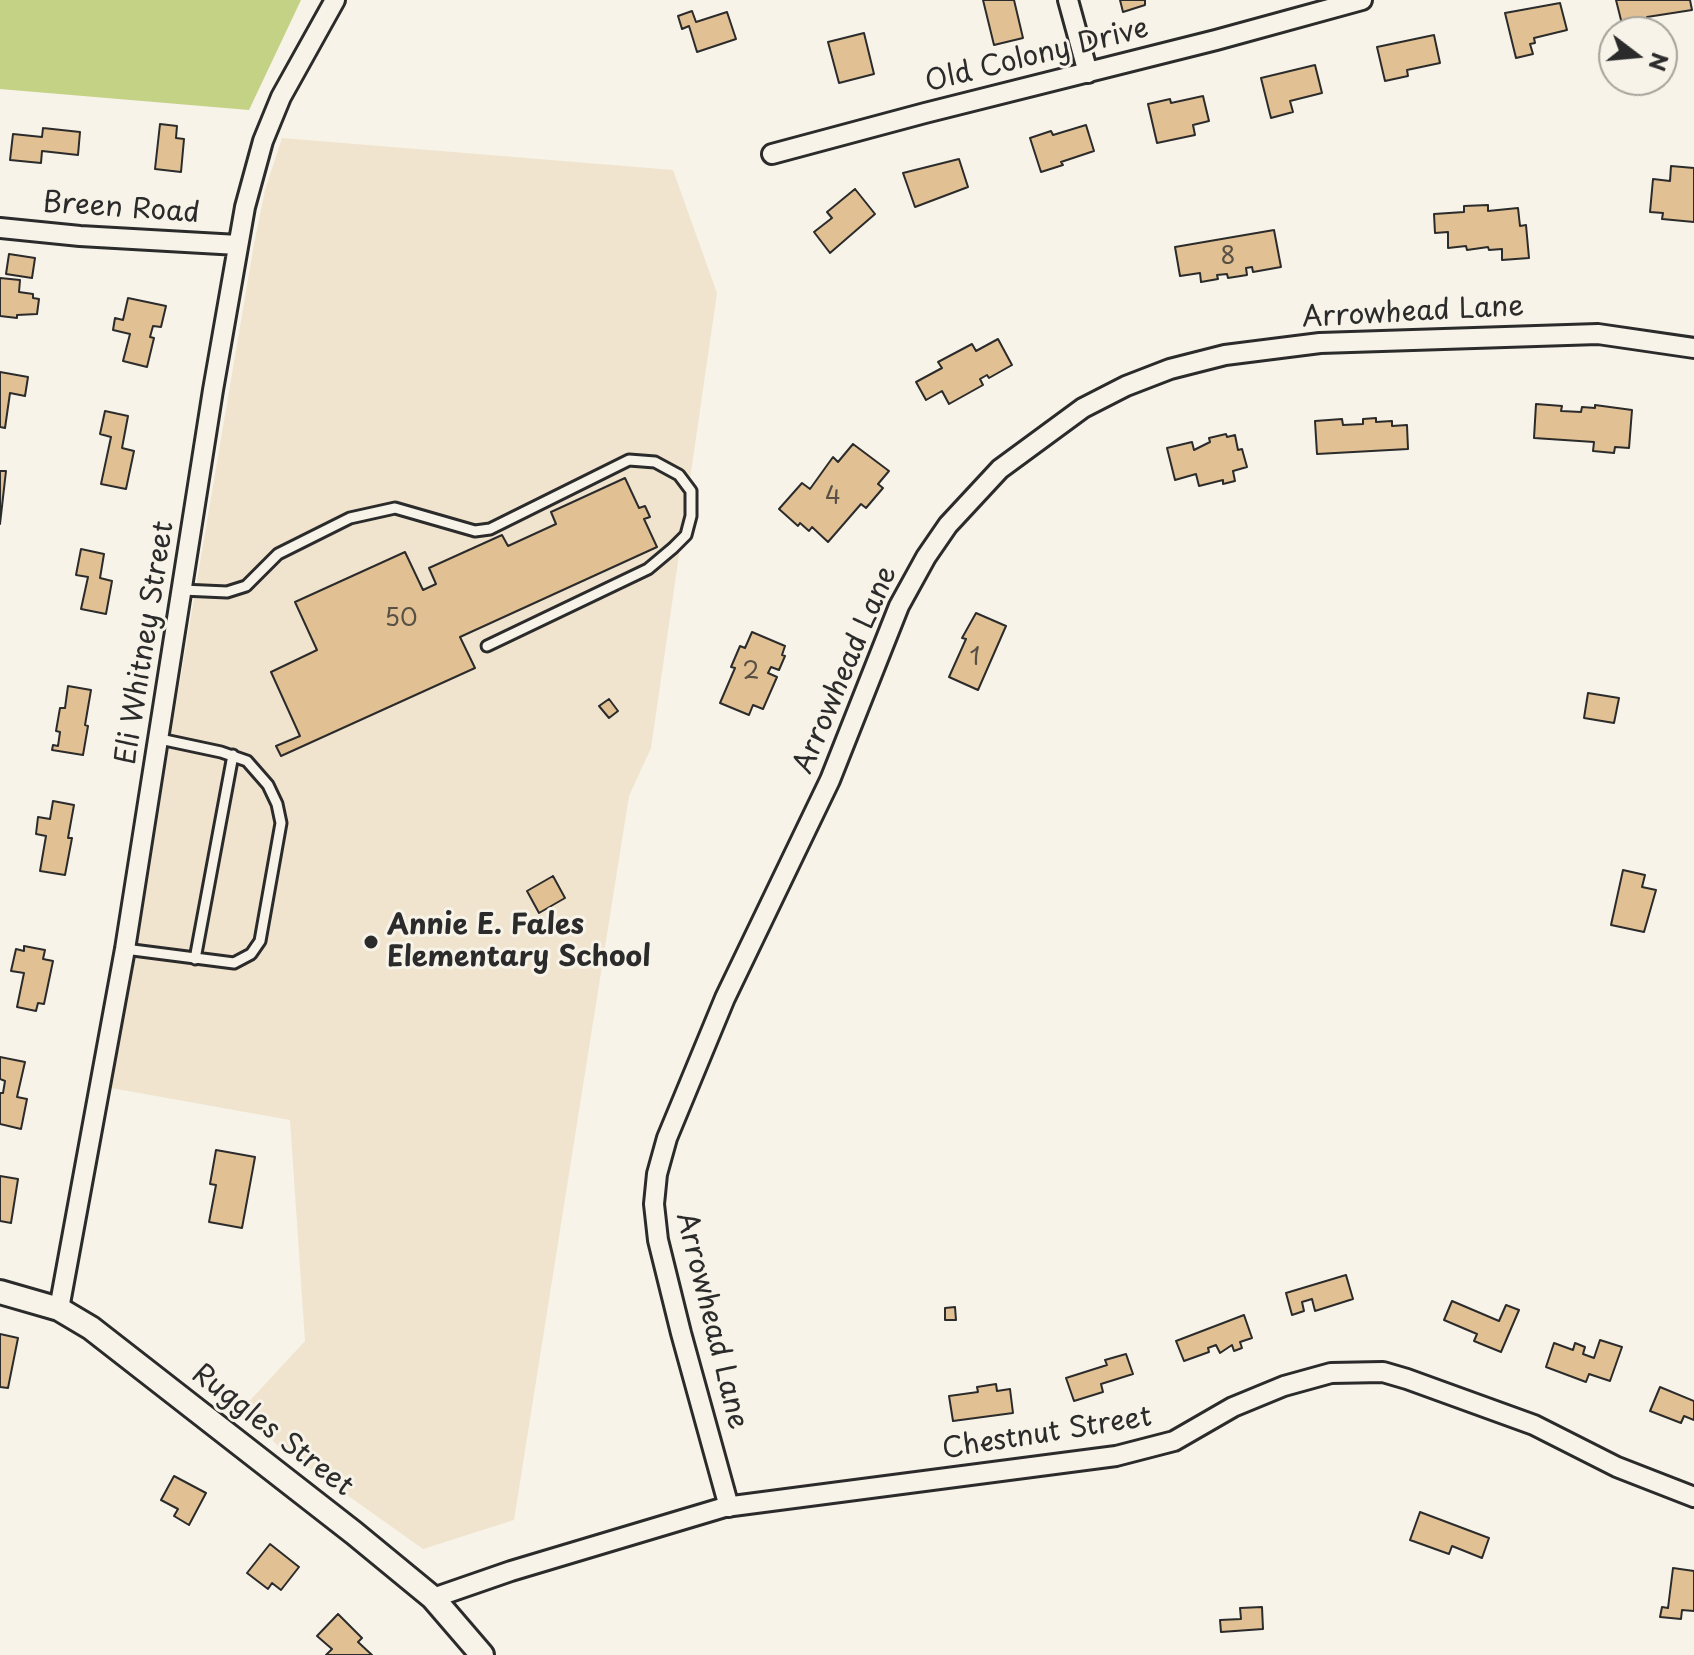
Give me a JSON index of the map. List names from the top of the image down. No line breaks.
{"streets":{"street":["Old Colony Drive","Breen Road","Arrowhead Lane","Eli Whitney Street","Ruggles Street","Chestnut Street"]},"crossings":[["Breen Road","Eli Whitney Street"],["Arrowhead Lane","Chestnut Street"],["Eli Whitney Street","Ruggles Street"],["Ruggles Street","Chestnut Street"]],"places":["Annie E. Fales Elementary School"],"house_numbers":["8","4","50","1","2"],"north":"right"}
